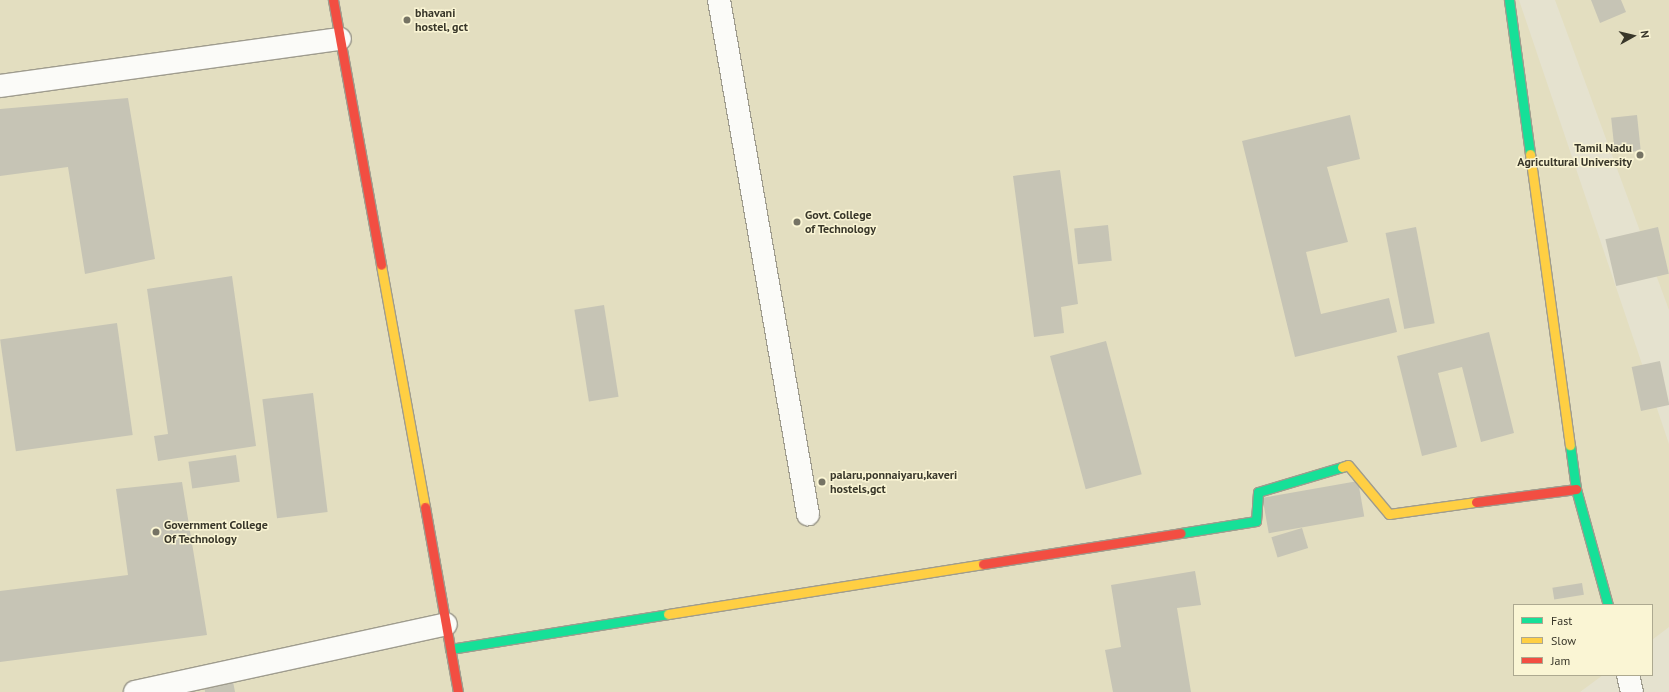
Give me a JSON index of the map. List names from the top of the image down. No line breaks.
{"places":["bhavani hostel, gct","Tamil Nadu Agricultural University","Govt. College of Technology","palaru,ponnaiyaru,kaveri hostels,gct","Government College Of Technology"],"legend":["Fast","Slow","Jam"],"north":"right"}
